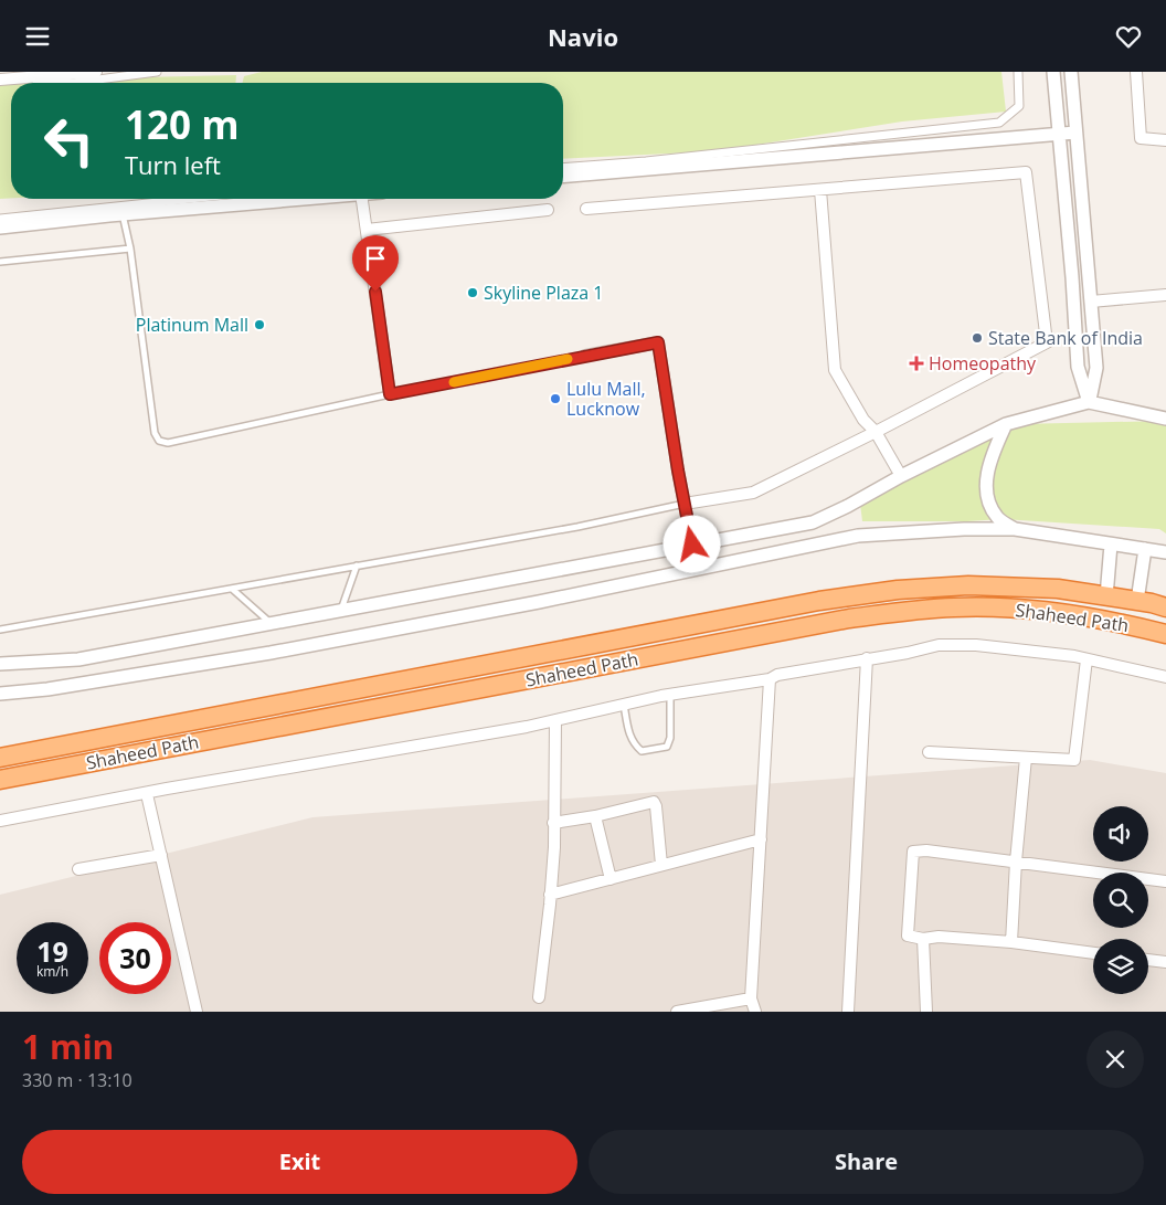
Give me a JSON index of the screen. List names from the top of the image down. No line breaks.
{"streets":{"highway":["Shaheed Path"]},"places":{"other":["Skyline Plaza 1","Platinum Mall","State Bank of India","Lulu Mall, Lucknow"],"health":["Homeopathy"]},"page":{"header":"Navio","turn":["120 m","Turn left"],"speed":"19 km/h","limit":"30","heading":["1 min","330 m · 13:10"],"buttons":["Exit","Share"]}}
